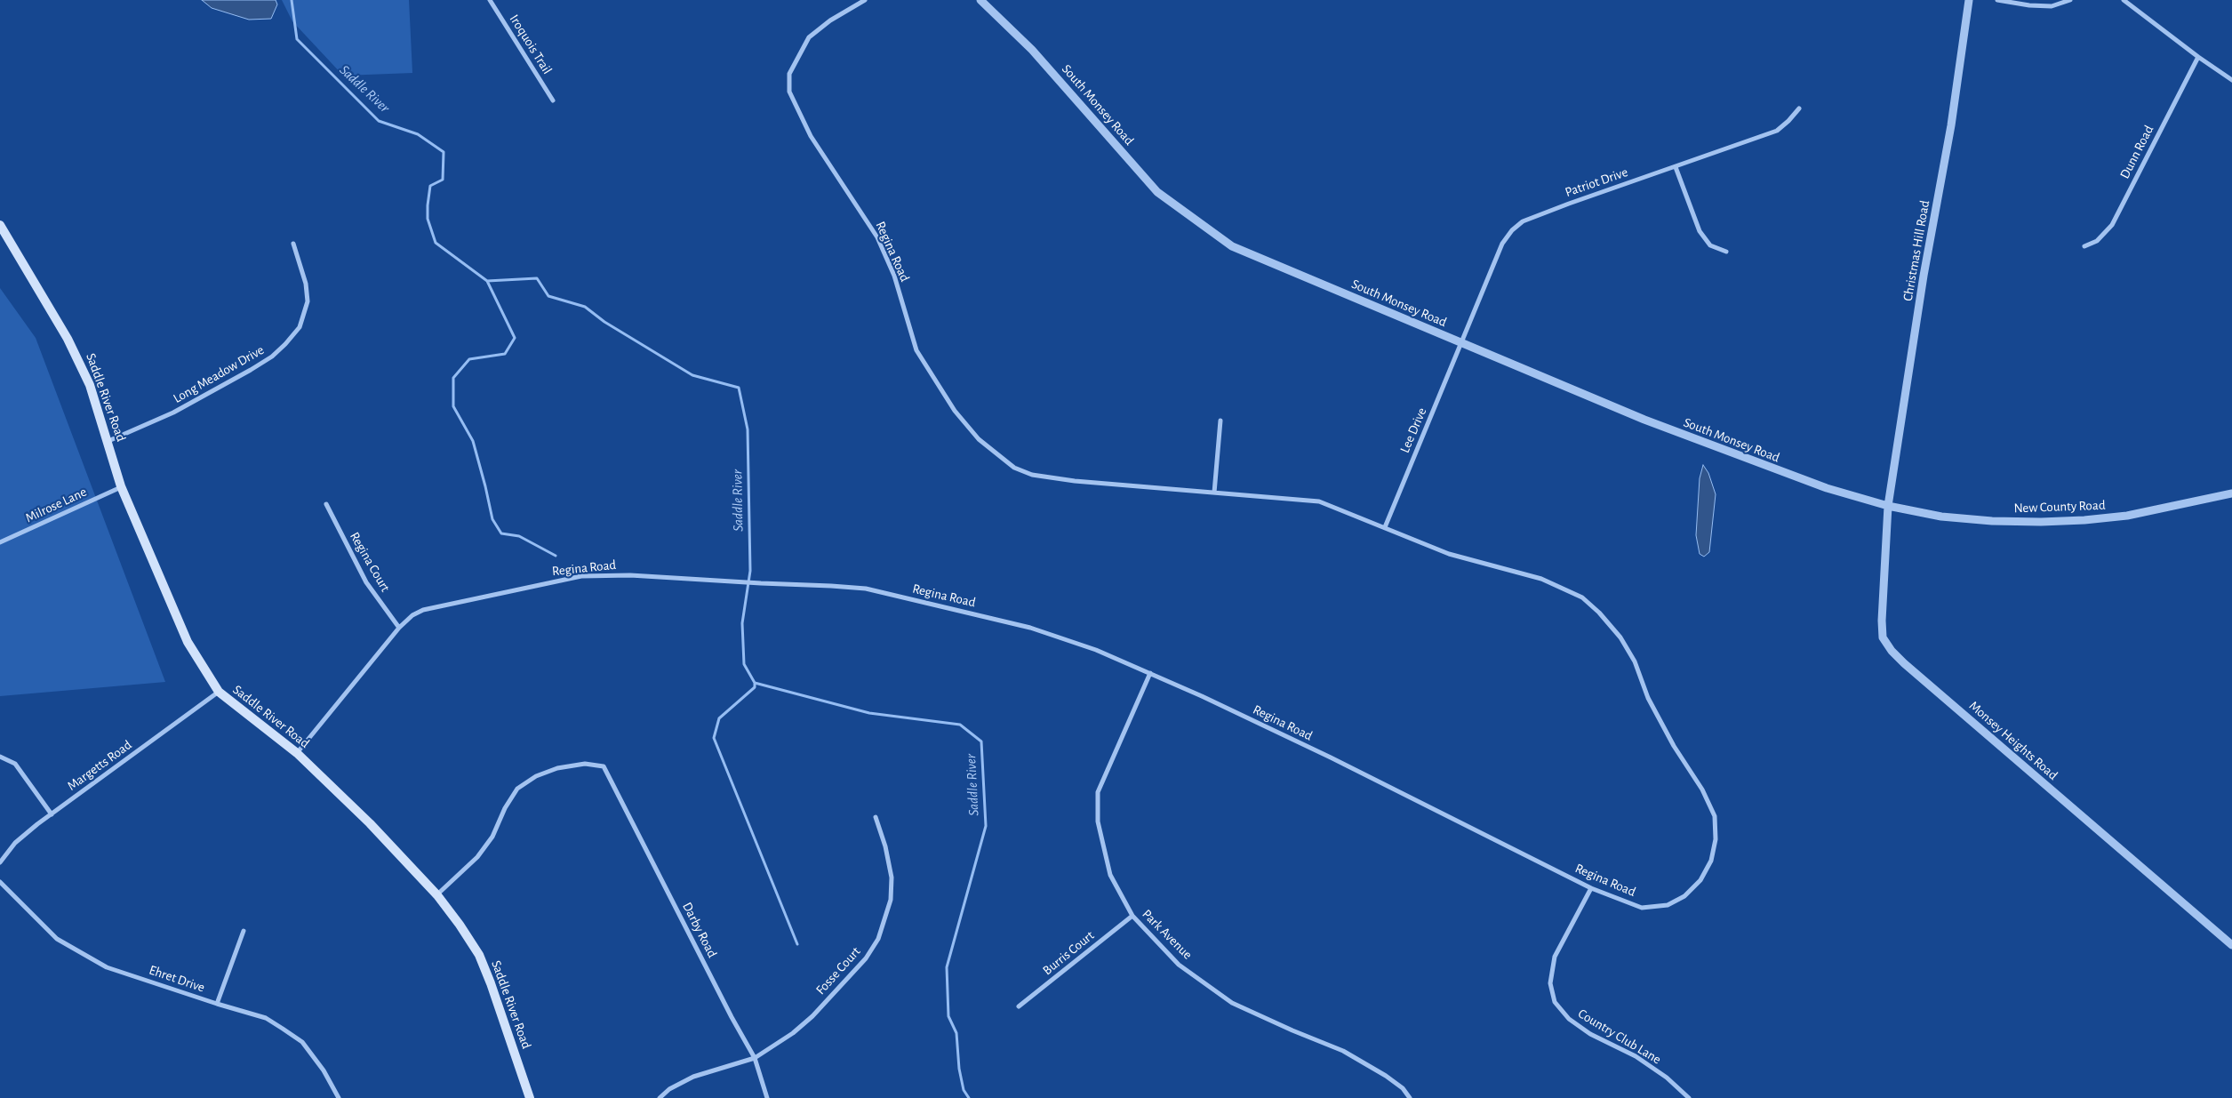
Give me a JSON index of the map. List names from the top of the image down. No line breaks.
{"streets":{"main road":["Saddle River Road"],"street":["Iroquois Trail","South Monsey Road","Dunn Road","Patriot Drive","Christmas Hill Road","Regina Road","Long Meadow Drive","Lee Drive","Milrose Lane","New County Road","Regina Court","Monsey Heights Road","Margetts Road","Darby Road","Park Avenue","Burris Court","Fosse Court","Ehret Drive","Country Club Lane"]},"crossings":[["South Monsey Road","Patriot Drive"],["South Monsey Road","Christmas Hill Road"],["South Monsey Road","Lee Drive"],["South Monsey Road","New County Road"],["South Monsey Road","Monsey Heights Road"],["Patriot Drive","Lee Drive"],["Christmas Hill Road","New County Road"],["Christmas Hill Road","Monsey Heights Road"],["Regina Road","Saddle River Road"],["Regina Road","Lee Drive"],["Regina Road","Regina Court"],["Regina Road","Park Avenue"],["Regina Road","Country Club Lane"],["Long Meadow Drive","Saddle River Road"],["Saddle River Road","Milrose Lane"],["Saddle River Road","Margetts Road"],["Saddle River Road","Darby Road"],["New County Road","Monsey Heights Road"],["Darby Road","Fosse Court"],["Park Avenue","Burris Court"]],"water":["Saddle River"]}
